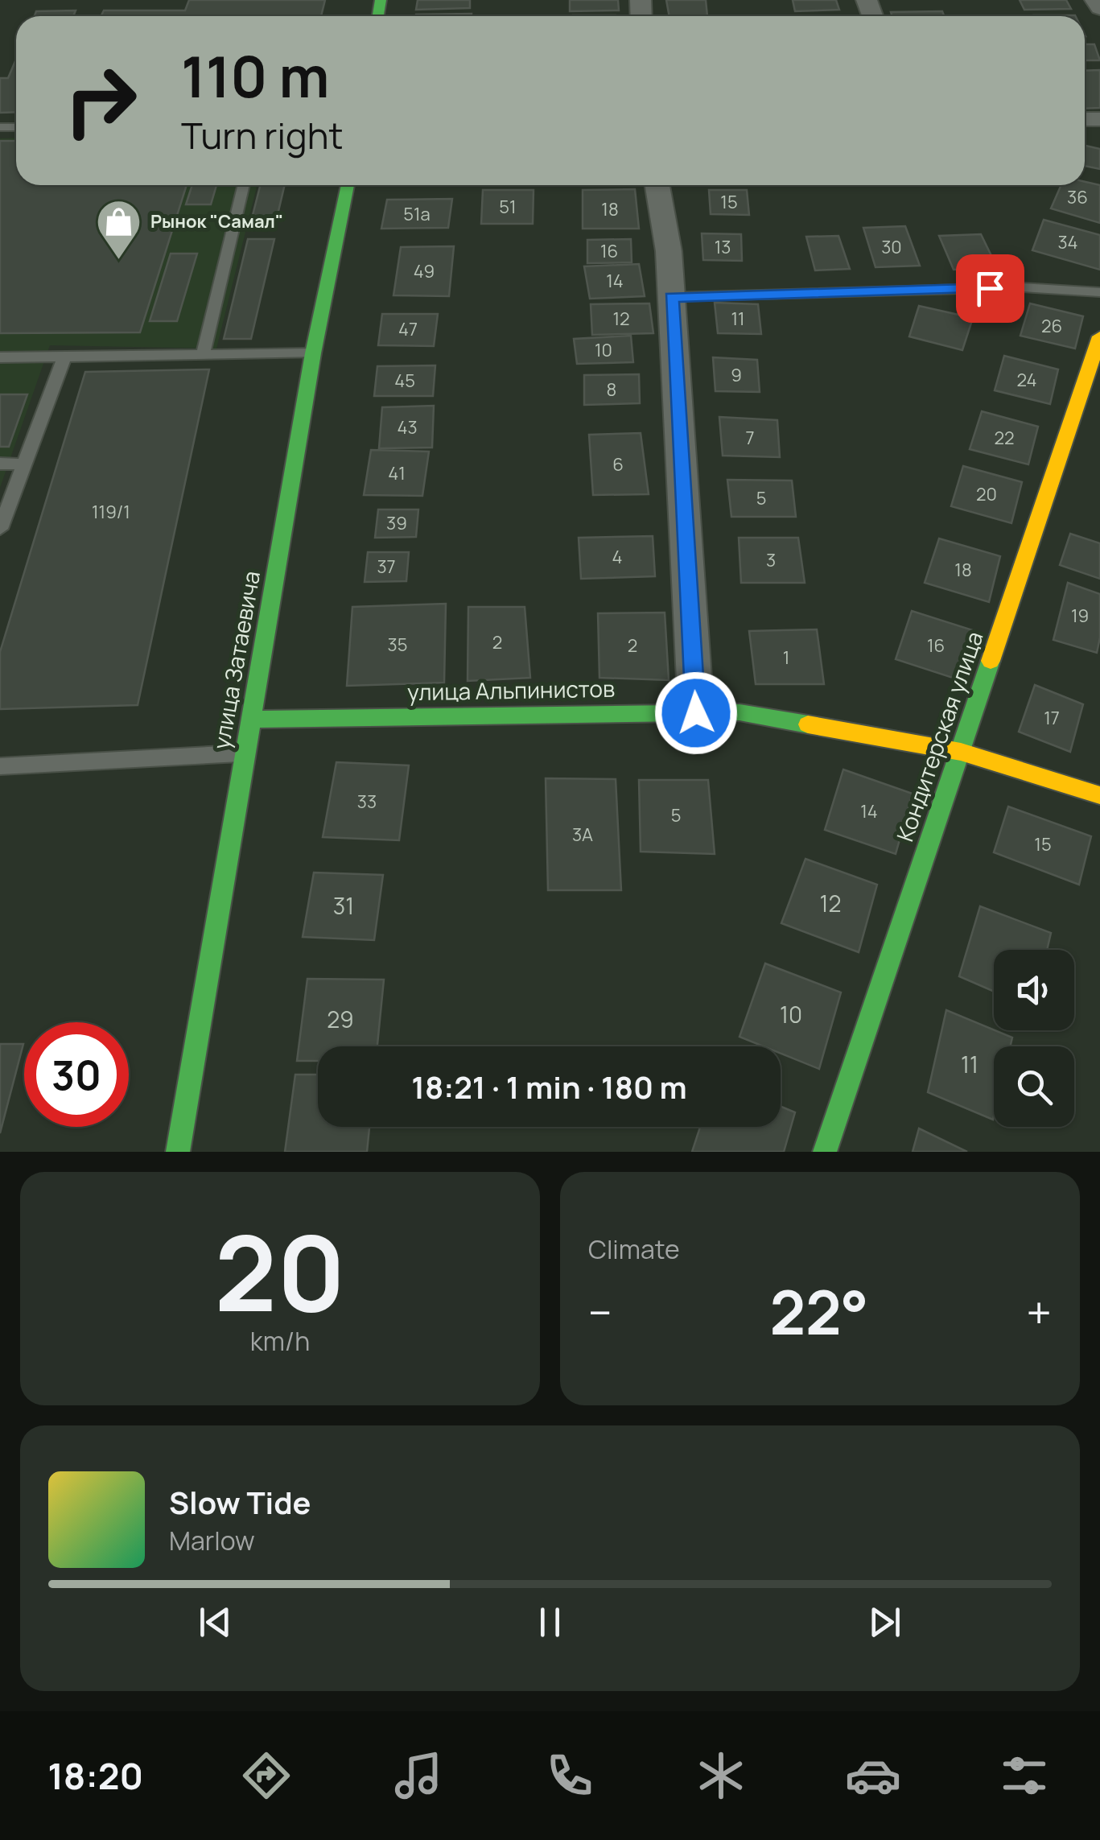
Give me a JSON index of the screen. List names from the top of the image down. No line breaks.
{"streets":{"street":["улица Затаевича","улица Альпинистов","Кондитерская улица"]},"crossings":[["улица Затаевича","улица Альпинистов"],["улица Альпинистов","Кондитерская улица"]],"places":{"shop":["Рынок \"Самал\""]},"house_numbers":["36","15","51","18","51а","34","13","30","16","49","14","12","11","26","47","10","9","24","45","8","43","7","22","6","41","20","5","119/1","39","4","3","37","18","19","2","35","2","16","1","17","33","14","5","3А","15","12","31","10","29","11"],"page":{"turn":["110 m","Turn right"],"limit":"30","trip":"18:21 · 1 min · 180 m","tile":[["20","km/h"],"Climate"],"heat":["−","22°","+"],"song":["Slow Tide","Marlow"],"tabs":"18:20"}}
